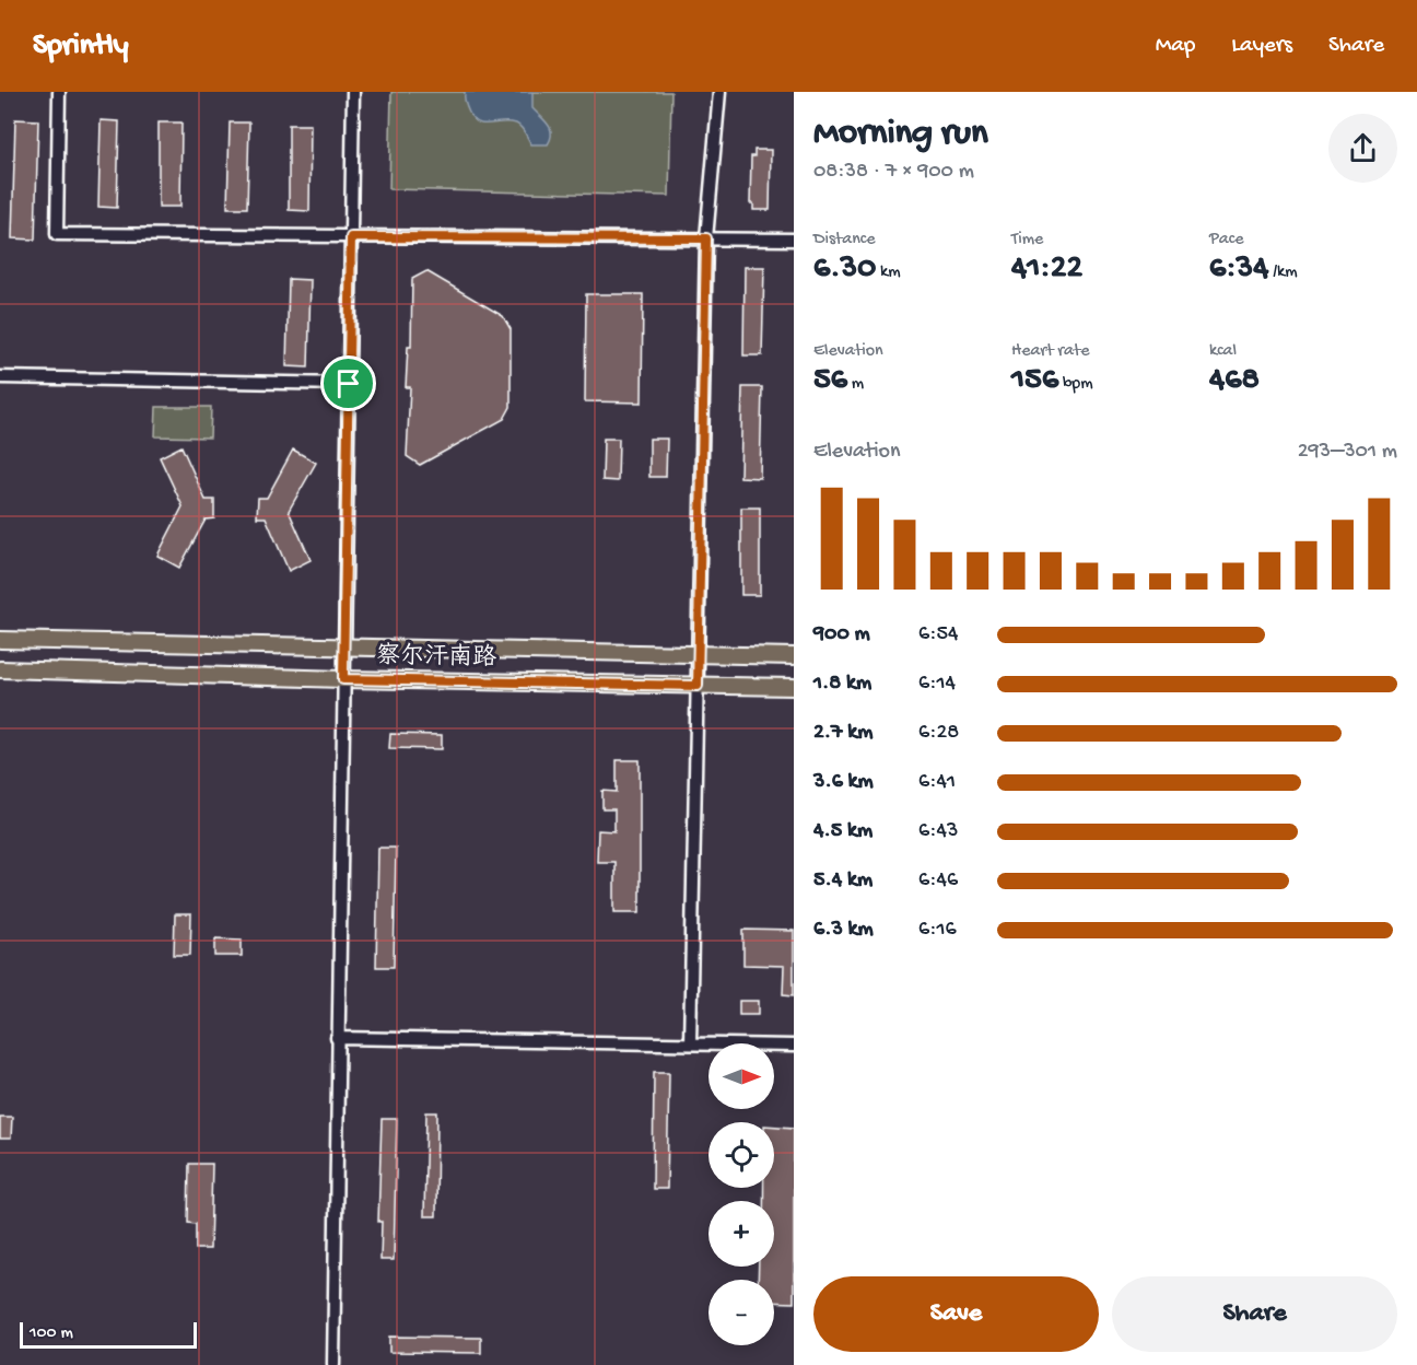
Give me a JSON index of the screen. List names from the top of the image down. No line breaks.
{"streets":{"main road":["察尔汗南路"]},"scale_bar":"100 m","north":"right","page":{"header":"Sprintly","nav":["Map","Layers","Share"],"heading":["Morning run","08:38 · 7 × 900 m"],"stats":[["Distance","6.30 km"],["Time","41:22"],["Pace","6:34 /km"],["Elevation","56 m"],["Heart rate","156 bpm"],["kcal","468"]],"chart":["Elevation","293–301 m"],"list":[{"name":"900 m","note":"6:54"},{"name":"1.8 km","note":"6:14"},{"name":"2.7 km","note":"6:28"},{"name":"3.6 km","note":"6:41"},{"name":"4.5 km","note":"6:43"},{"name":"5.4 km","note":"6:46"},{"name":"6.3 km","note":"6:16"}],"map_buttons":["+","−"],"buttons":["Save","Share"],"scale":"100 m"}}
